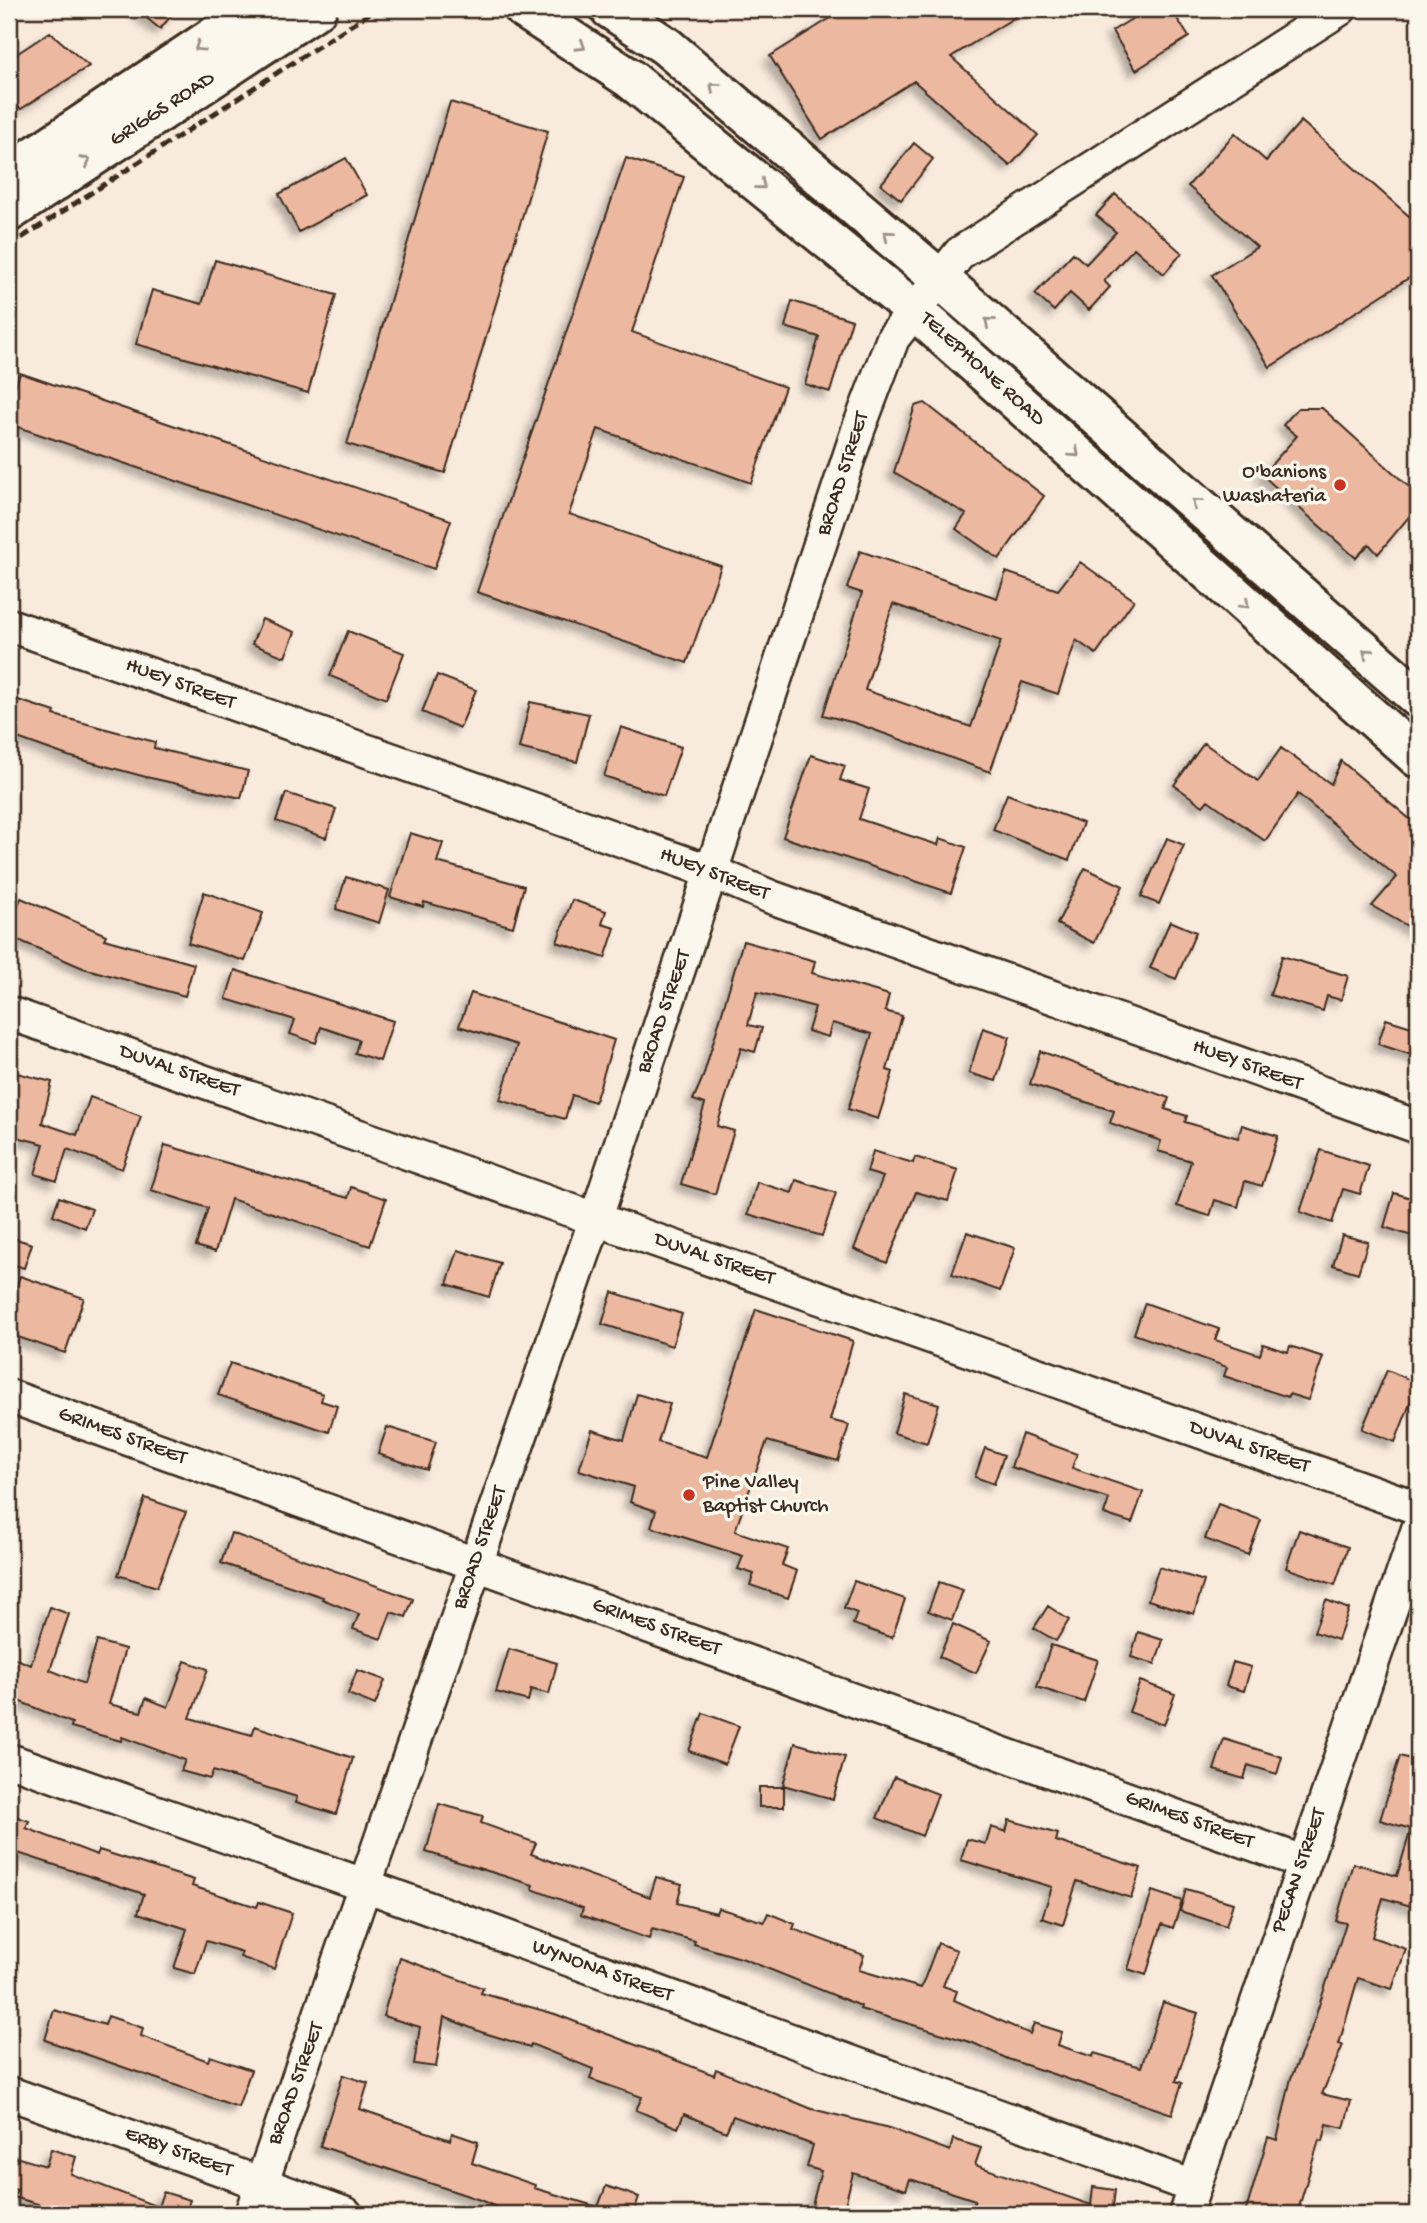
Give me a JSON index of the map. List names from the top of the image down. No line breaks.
{"streets":{"main road":["GRIGGS ROAD","TELEPHONE ROAD"],"street":["BROAD STREET","HUEY STREET","DUVAL STREET","GRIMES STREET","PECAN STREET","WYNONA STREET","ERBY STREET"]},"crossings":[["TELEPHONE ROAD","BROAD STREET"],["BROAD STREET","HUEY STREET"],["BROAD STREET","DUVAL STREET"],["BROAD STREET","GRIMES STREET"],["BROAD STREET","WYNONA STREET"],["BROAD STREET","ERBY STREET"],["GRIMES STREET","PECAN STREET"],["PECAN STREET","WYNONA STREET"]],"places":["O'banions Washateria","Pine Valley Baptist Church"]}
